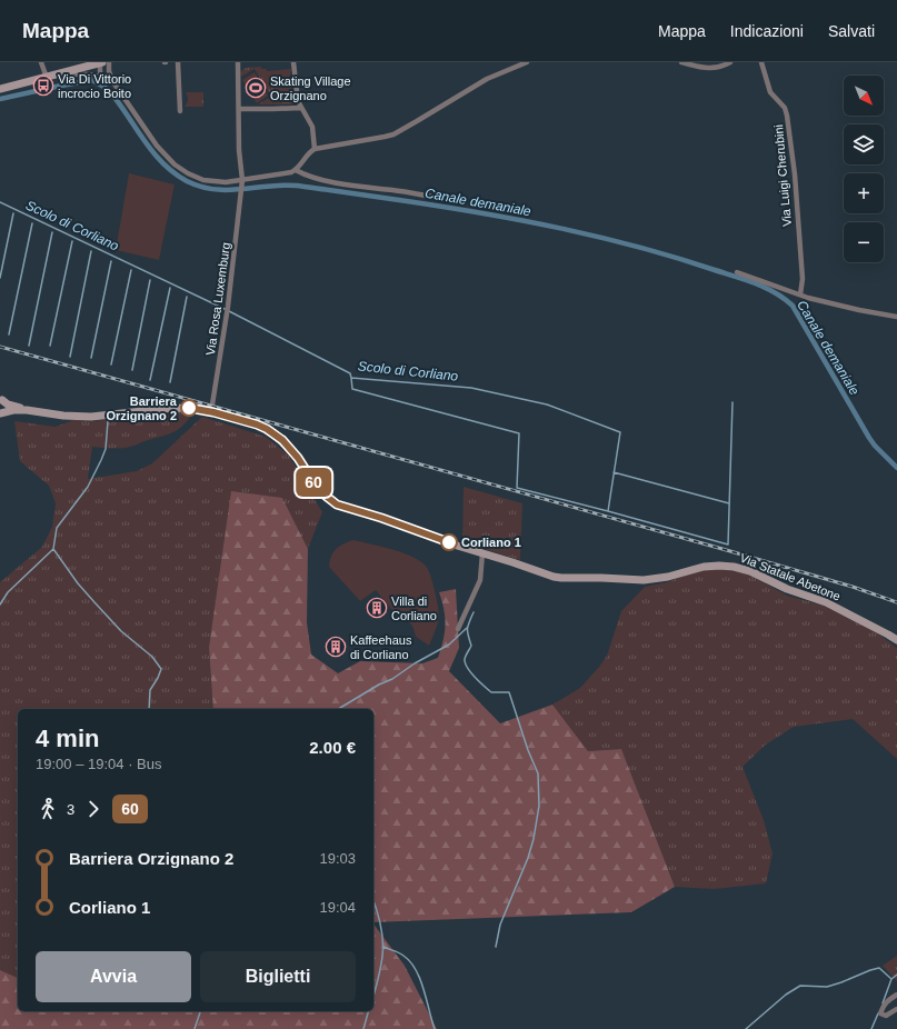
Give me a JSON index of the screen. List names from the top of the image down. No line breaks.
{"streets":{"main road":["Via Statale Abetone"],"street":["Via Luigi Cherubini","Via Rosa Luxemburg"]},"water":["Canale demaniale","Scolo di Corliano"],"places":{"bus stop":["Via Di Vittorio incrocio Boito"],"sports":["Skating Village Orzignano"],"other":["Barriera Orzignano 2","Corliano 1"],"building":["Villa di Corliano","Kaffeehaus di Corliano"]},"lines":["bus line 60"],"north":"bottom right","page":{"header":"Mappa","nav":["Mappa","Indicazioni","Salvati"],"on_map":"60","map_buttons":["+","−"],"heading":["4 min","19:00 – 19:04 · Bus","2.00 €"],"legs":["3","60"],"list":[{"name":"Barriera Orzignano 2","value":"19:03"},{"name":"Corliano 1","value":"19:04"}],"buttons":["Avvia","Biglietti"]}}
